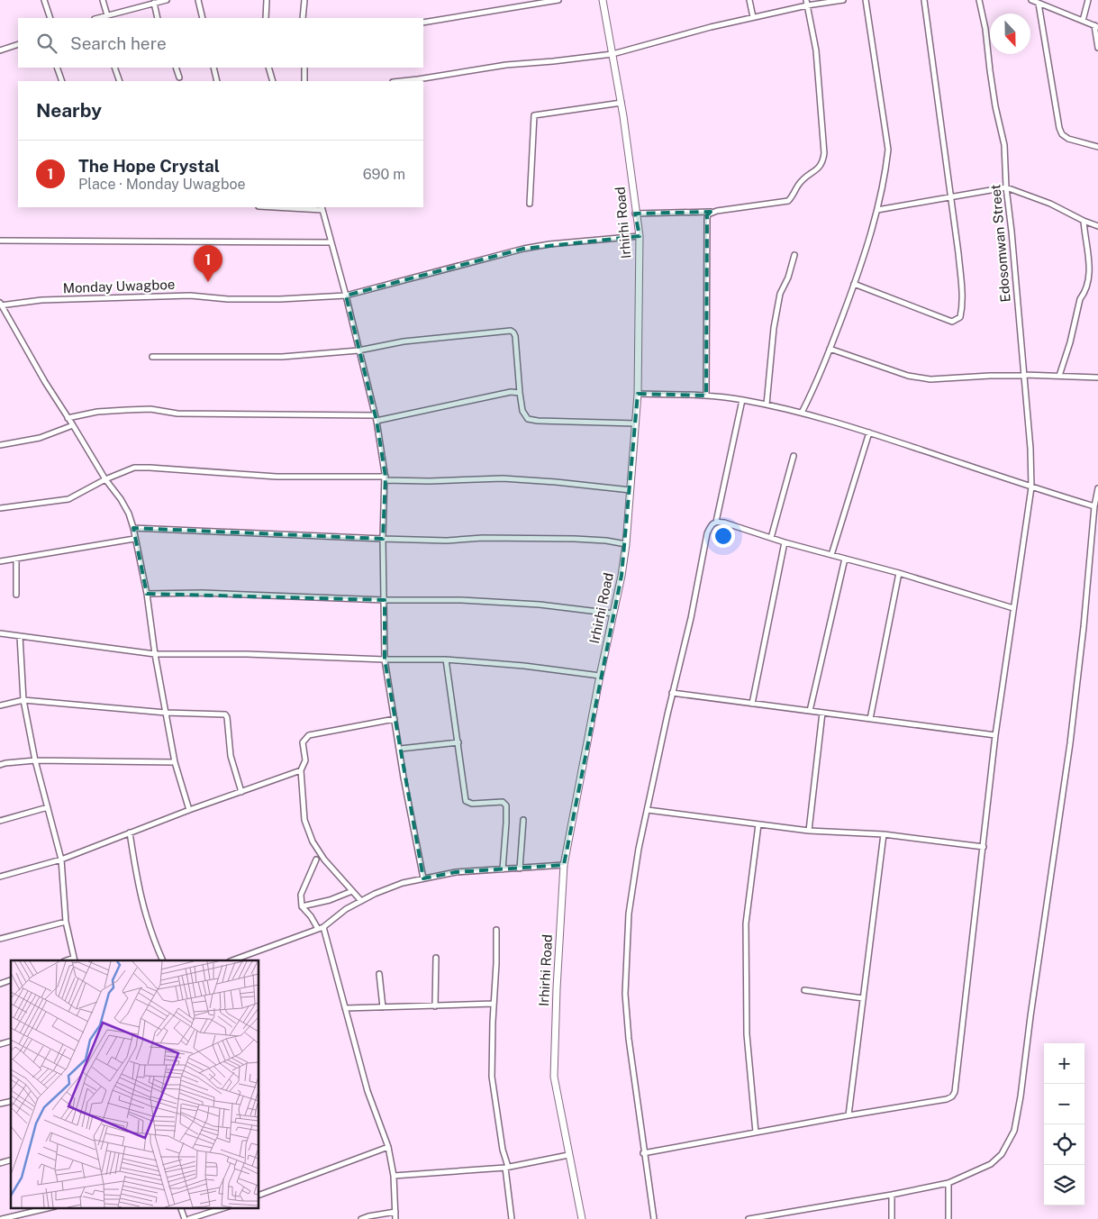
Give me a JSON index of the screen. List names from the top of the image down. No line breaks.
{"streets":{"street":["Irhirhi Road","Edosomwan Street","Monday Uwagboe"]},"crossings":[["Irhirhi Road","Monday Uwagboe"]],"north":"bottom","page":{"search":"Search here","heading":"Nearby","list":[{"mark":"1","name":"The Hope Crystal","note":"Place · Monday Uwagboe","value":"690 m"}],"pins":"1","map_buttons":["+","−"]}}
